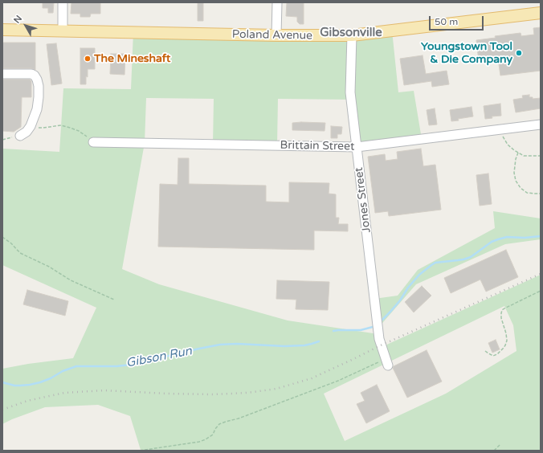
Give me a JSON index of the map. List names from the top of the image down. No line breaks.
{"streets":{"main road":["Poland Avenue"],"street":["Brittain Street","Jones Street"]},"crossings":[["Poland Avenue","Jones Street"],["Brittain Street","Jones Street"]],"districts":["Gibsonville"],"water":["Gibson Run"],"places":["Youngstown Tool & Die Company","The Mineshaft"],"scale_bar":"50 m","north":"top left"}
